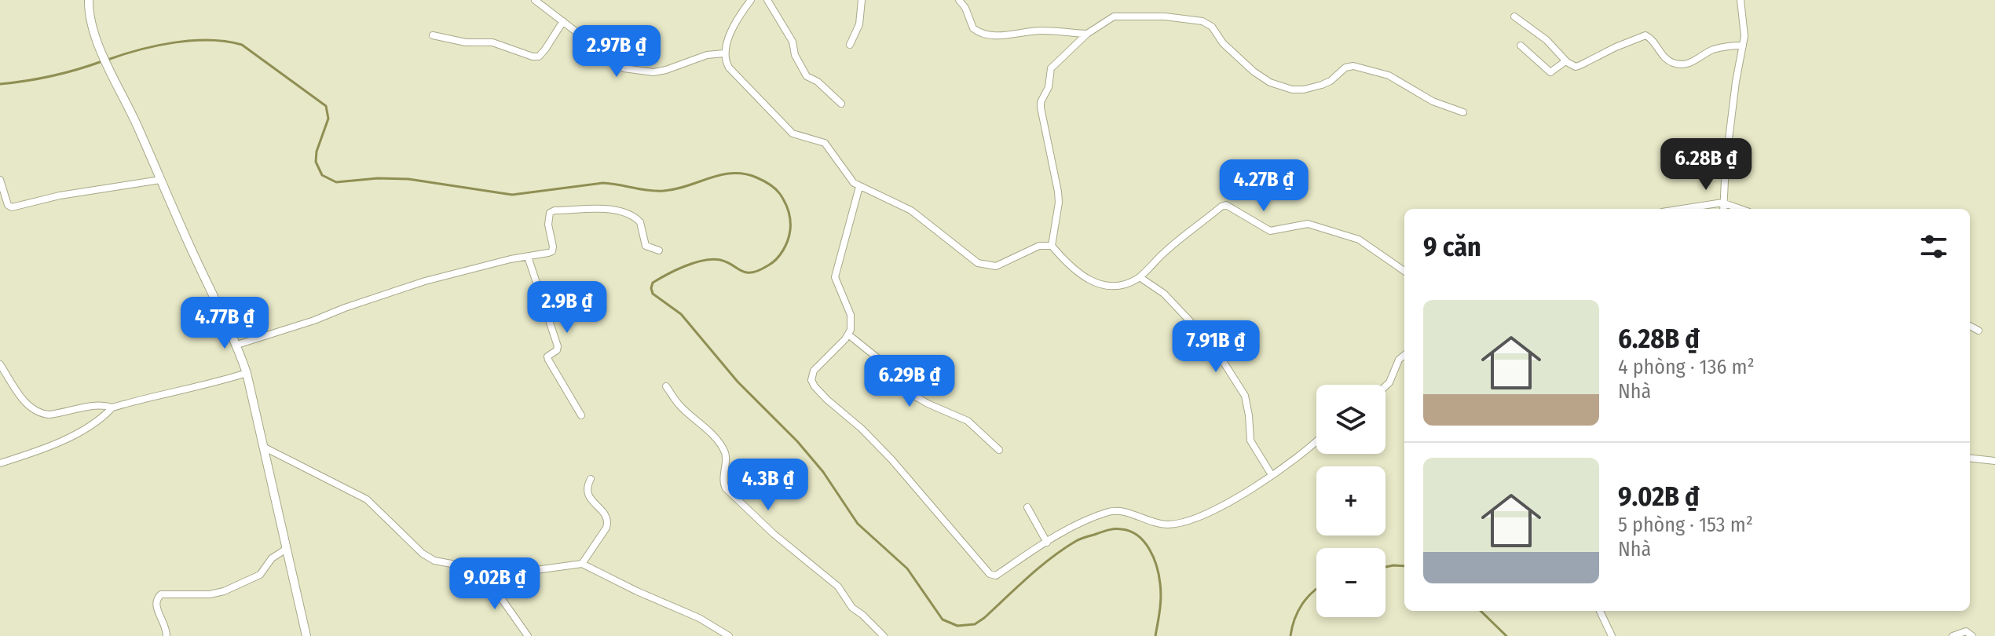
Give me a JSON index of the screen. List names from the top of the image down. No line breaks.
{"page":{"price":["2.97B ₫","6.28B ₫","4.27B ₫","2.9B ₫","4.77B ₫","7.91B ₫","6.29B ₫","4.3B ₫","9.02B ₫"],"heading":"9 căn","list":[{"name":"6.28B ₫","note":"4 phòng · 136 m² · Nhà"},{"name":"9.02B ₫","note":"5 phòng · 153 m² · Nhà"}],"map_buttons":["+","−"]}}
